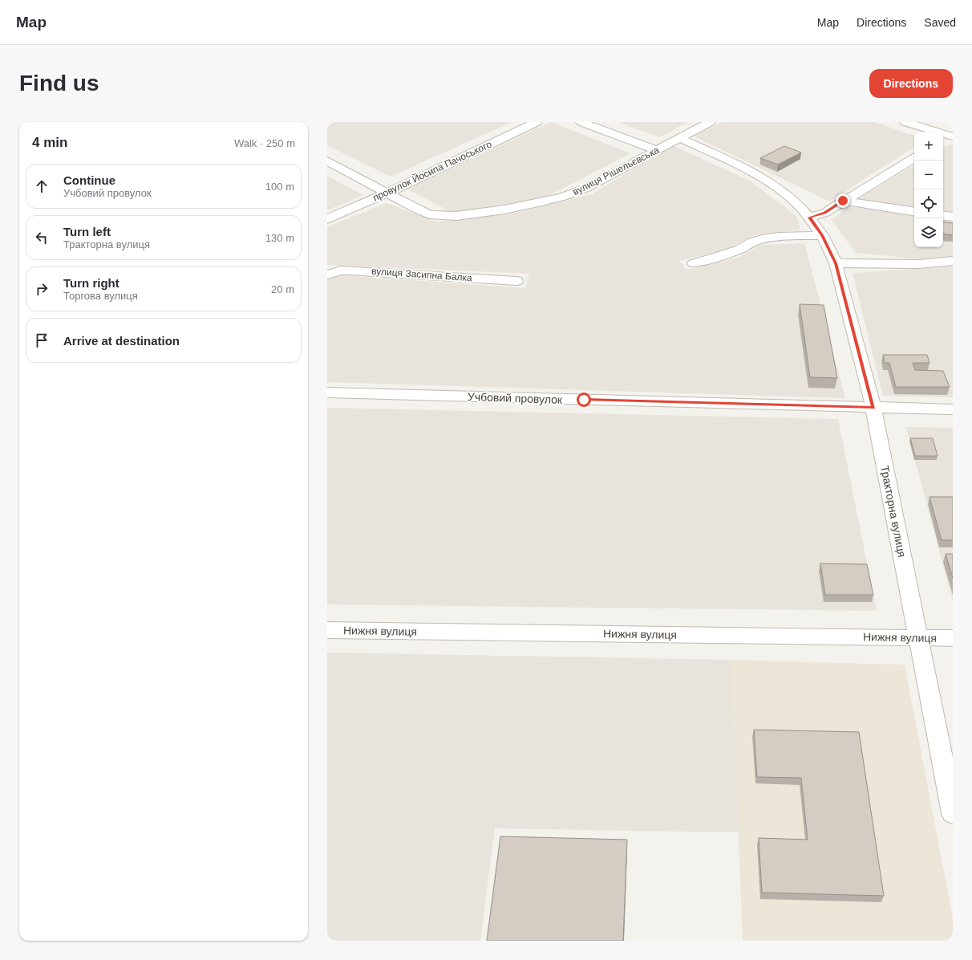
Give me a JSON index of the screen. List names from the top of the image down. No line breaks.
{"streets":{"street":["провулок Йосипа Пачоського","вулиця Рішельєвська","вулиця Засипна Балка","Учбовий провулок","Тракторна вулиця","Нижня вулиця"]},"crossings":[["провулок Йосипа Пачоського","вулиця Рішельєвська"],["вулиця Рішельєвська","Тракторна вулиця"],["Учбовий провулок","Тракторна вулиця"],["Тракторна вулиця","Нижня вулиця"]],"page":{"header":"Map","nav":["Map","Directions","Saved"],"buttons":"Directions","title":"Find us","heading":["4 min","Walk · 250 m"],"map_buttons":["+","−"],"list":[["Continue","Учбовий провулок","100 m"],["Turn left","Тракторна вулиця","130 m"],["Turn right","Торгова вулиця","20 m"],"Arrive at destination"]}}
